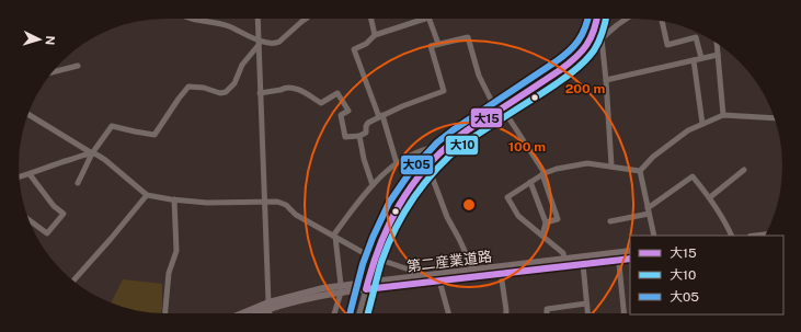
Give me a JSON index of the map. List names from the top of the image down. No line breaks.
{"streets":{"main road":["第二産業道路"]},"lines":["transit line 大15","transit line 大10","transit line 大05"],"legend":["大15","大10","大05"],"north":"right","rings":["200 m","100 m"]}
